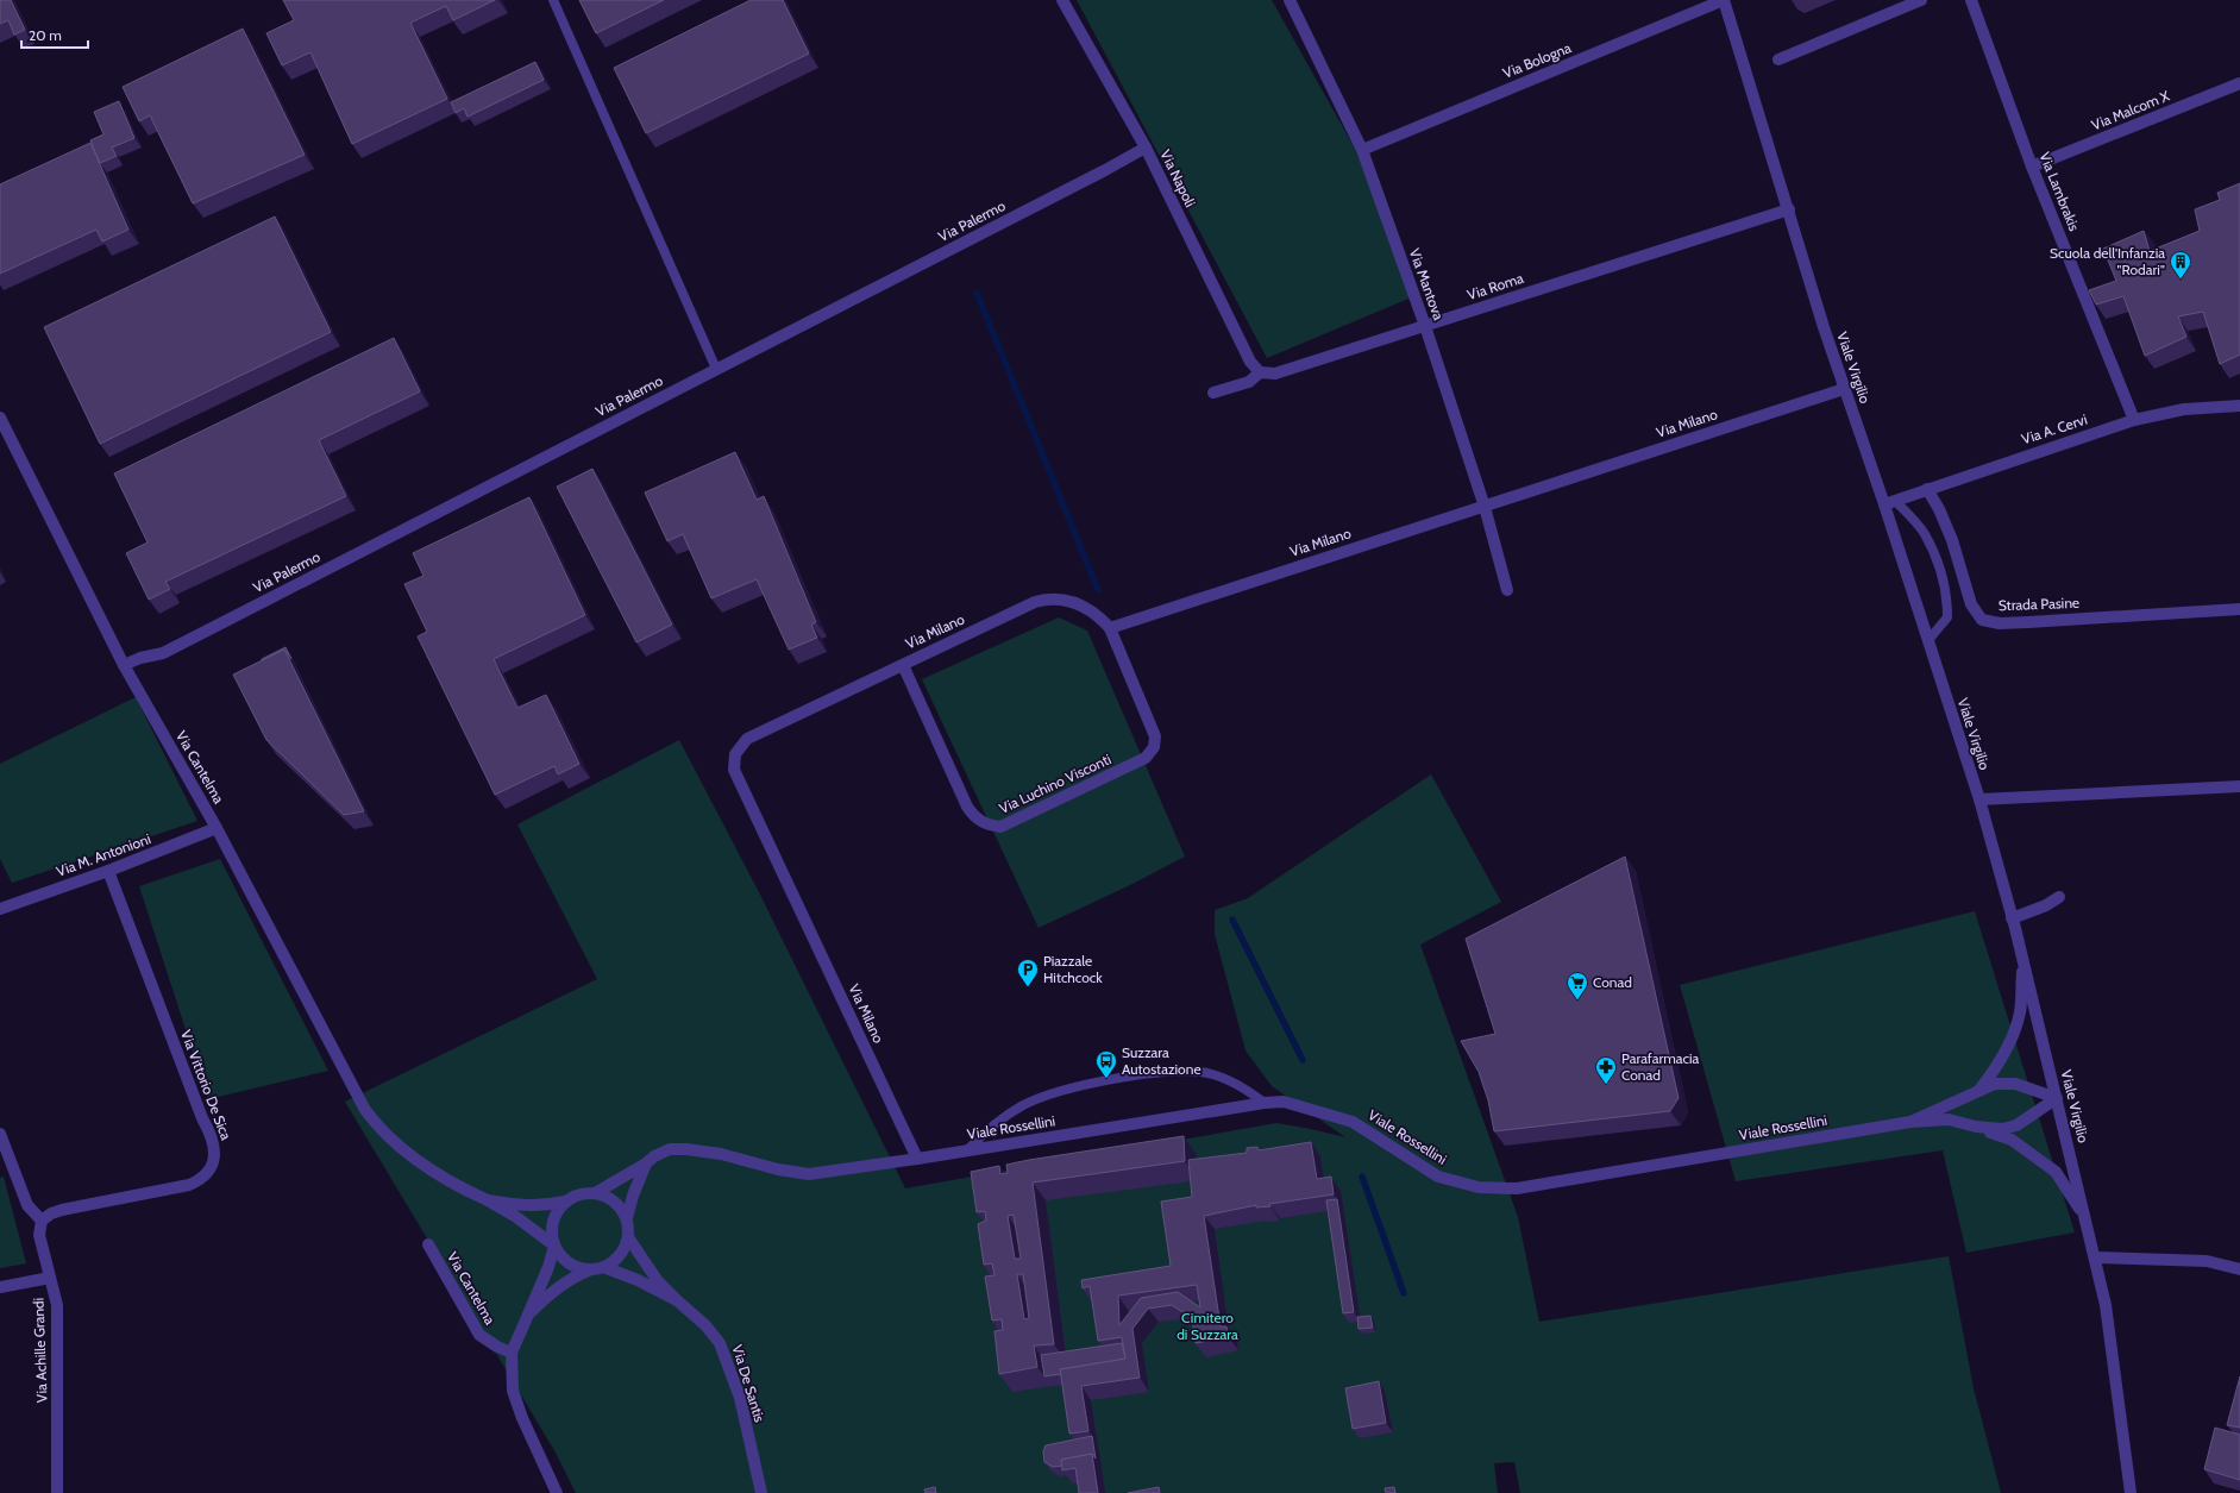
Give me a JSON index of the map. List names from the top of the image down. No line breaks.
{"streets":{"street":["Via Bologna","Via Malcom X","Via Napoli","Via Lambrakis","Via Palermo","Via Mantova","Via Roma","Viale Virgilio","Via Milano","Via A. Cervi","Strada Pasine","Via Cantelma","Via Luchino Visconti","Via M. Antonioni","Via Vittorio De Sica","Viale Rossellini","Via Achille Grandi","Via De Santis"]},"crossings":[["Via Bologna","Via Mantova"],["Via Bologna","Viale Virgilio"],["Via Malcom X","Via Lambrakis"],["Via Napoli","Via Palermo"],["Via Napoli","Via Roma"],["Via Lambrakis","Via A. Cervi"],["Via Palermo","Via Cantelma"],["Via Mantova","Via Roma"],["Via Mantova","Via Milano"],["Via Roma","Viale Virgilio"],["Viale Virgilio","Via Milano"],["Viale Virgilio","Via A. Cervi"],["Via Milano","Via Luchino Visconti"],["Via Milano","Viale Rossellini"],["Via A. Cervi","Strada Pasine"],["Via Cantelma","Via M. Antonioni"],["Via M. Antonioni","Via Vittorio De Sica"],["Via Vittorio De Sica","Via Achille Grandi"]],"parks":["Cimitero di Suzzara"],"places":{"building":["Scuola dell'Infanzia \"Rodari\""],"parking":["Piazzale Hitchcock"],"supermarket":["Conad"],"bus stop":["Suzzara Autostazione"],"pharmacy":["Parafarmacia Conad"]},"scale_bar":"20 m"}
